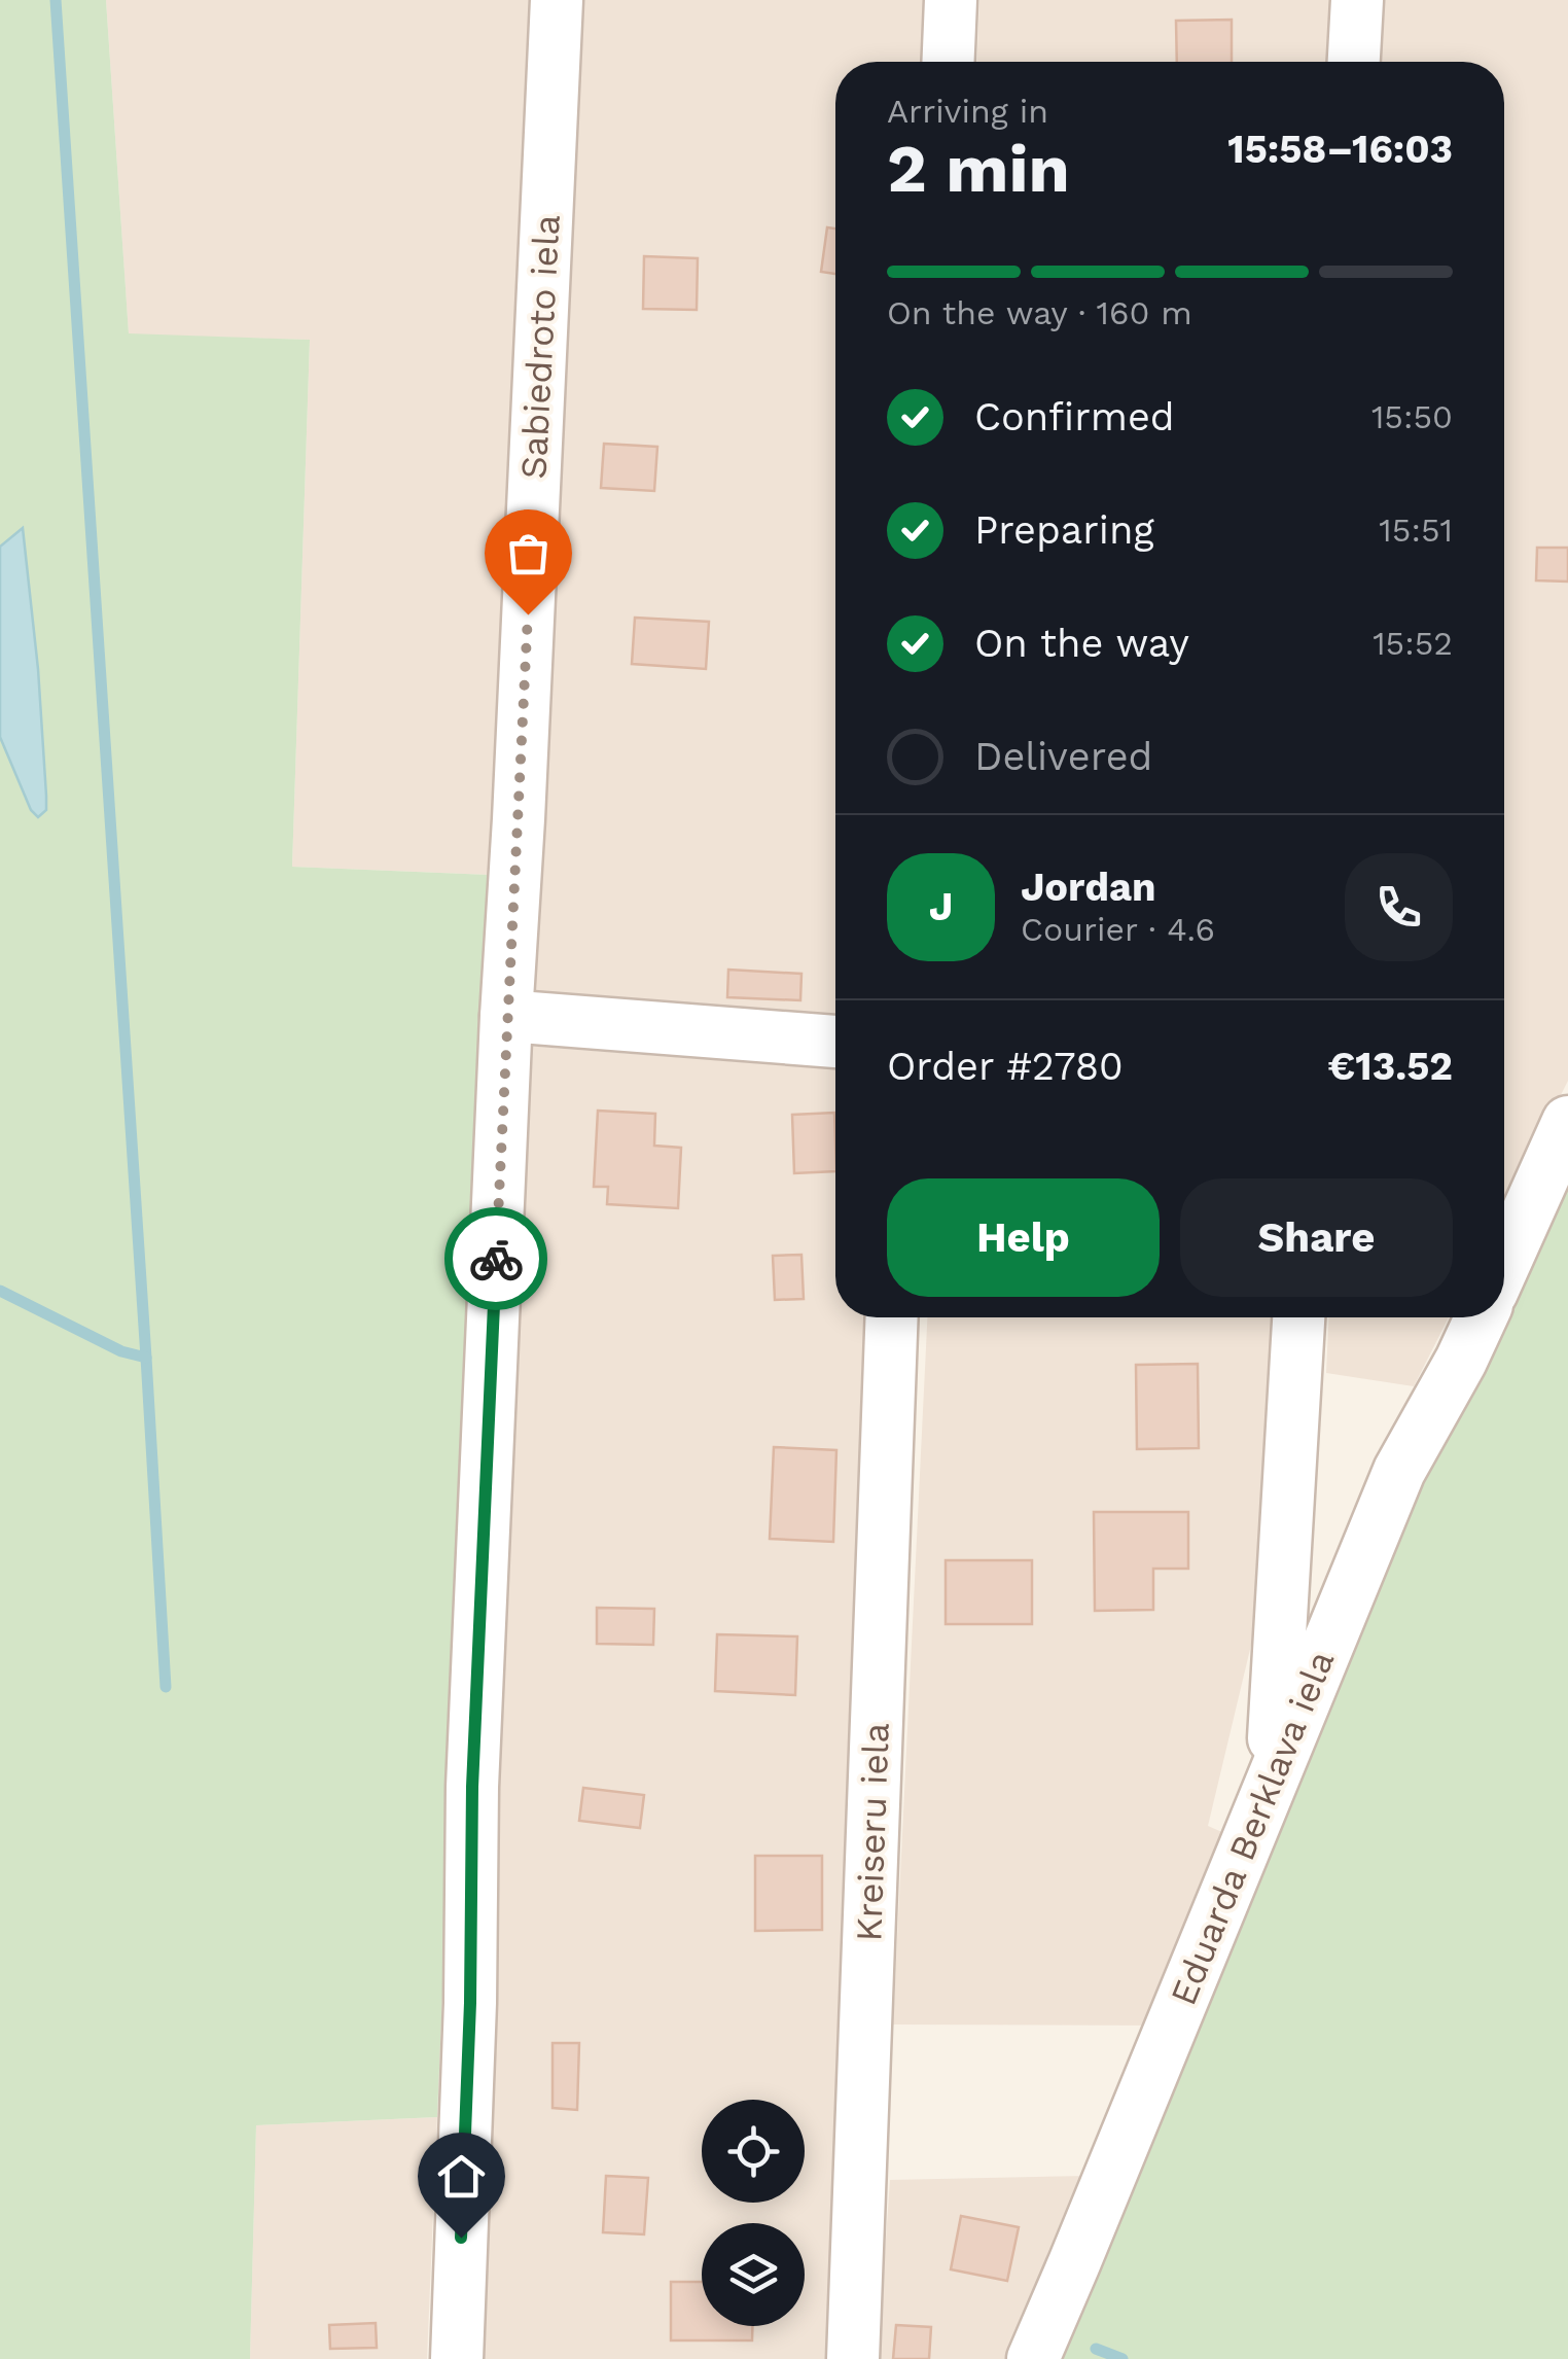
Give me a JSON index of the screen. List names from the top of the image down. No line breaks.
{"streets":{"street":["Sabiedroto iela","Eduarda Berklava iela","Kreiseru iela"]},"page":{"heading":["2 min","Arriving in","15:58–16:03"],"panel":["Jordan","Courier · 4.6","Order #2780","€13.52"],"bar":"On the way · 160 m","list":[["Confirmed","15:50"],["Preparing","15:51"],["On the way","15:52"],"Delivered"],"round":"J","buttons":["Help","Share"]}}
